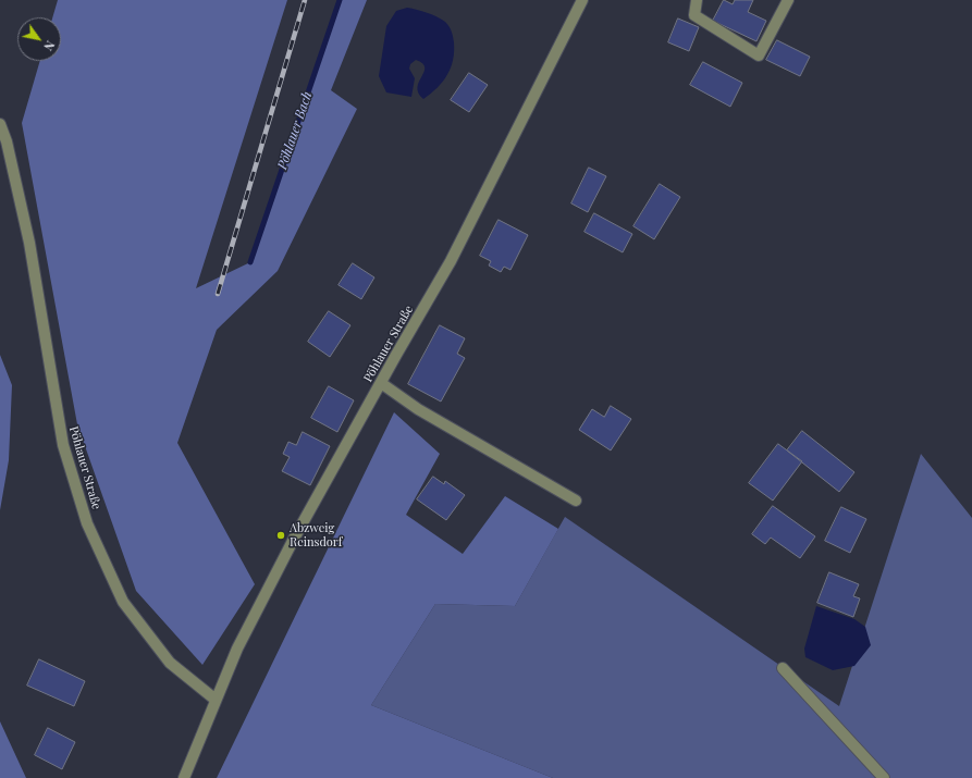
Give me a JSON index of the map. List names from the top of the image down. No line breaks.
{"streets":{"street":["Pöhlauer Straße"]},"water":["Pöhlauer Bach"],"places":["Abzweig Reinsdorf"],"north":"bottom right"}
